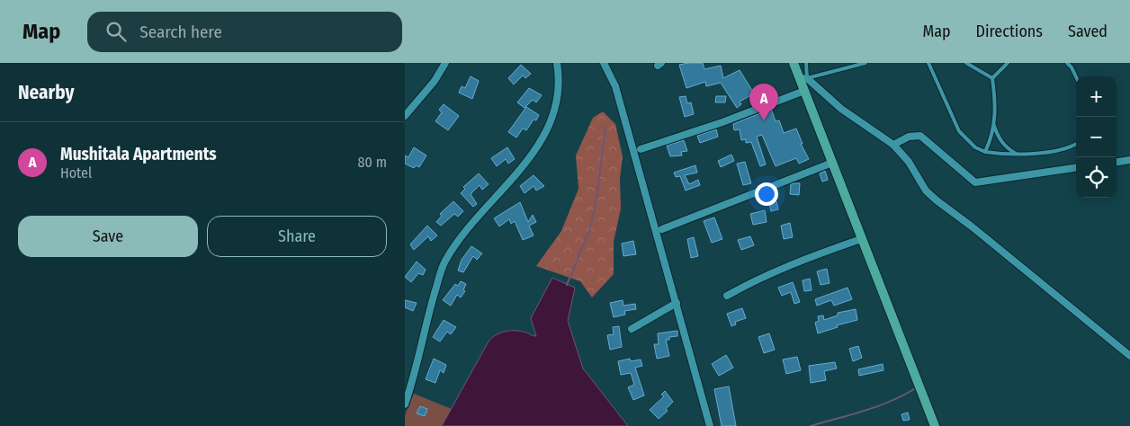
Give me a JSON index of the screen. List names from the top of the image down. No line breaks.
{"page":{"header":"Map","search":"Search here","nav":["Map","Directions","Saved"],"heading":"Nearby","map_buttons":["+","−"],"pins":"A","list":[{"mark":"A","name":"Mushitala Apartments","note":"Hotel","value":"80 m"}],"buttons":["Save","Share"]}}
